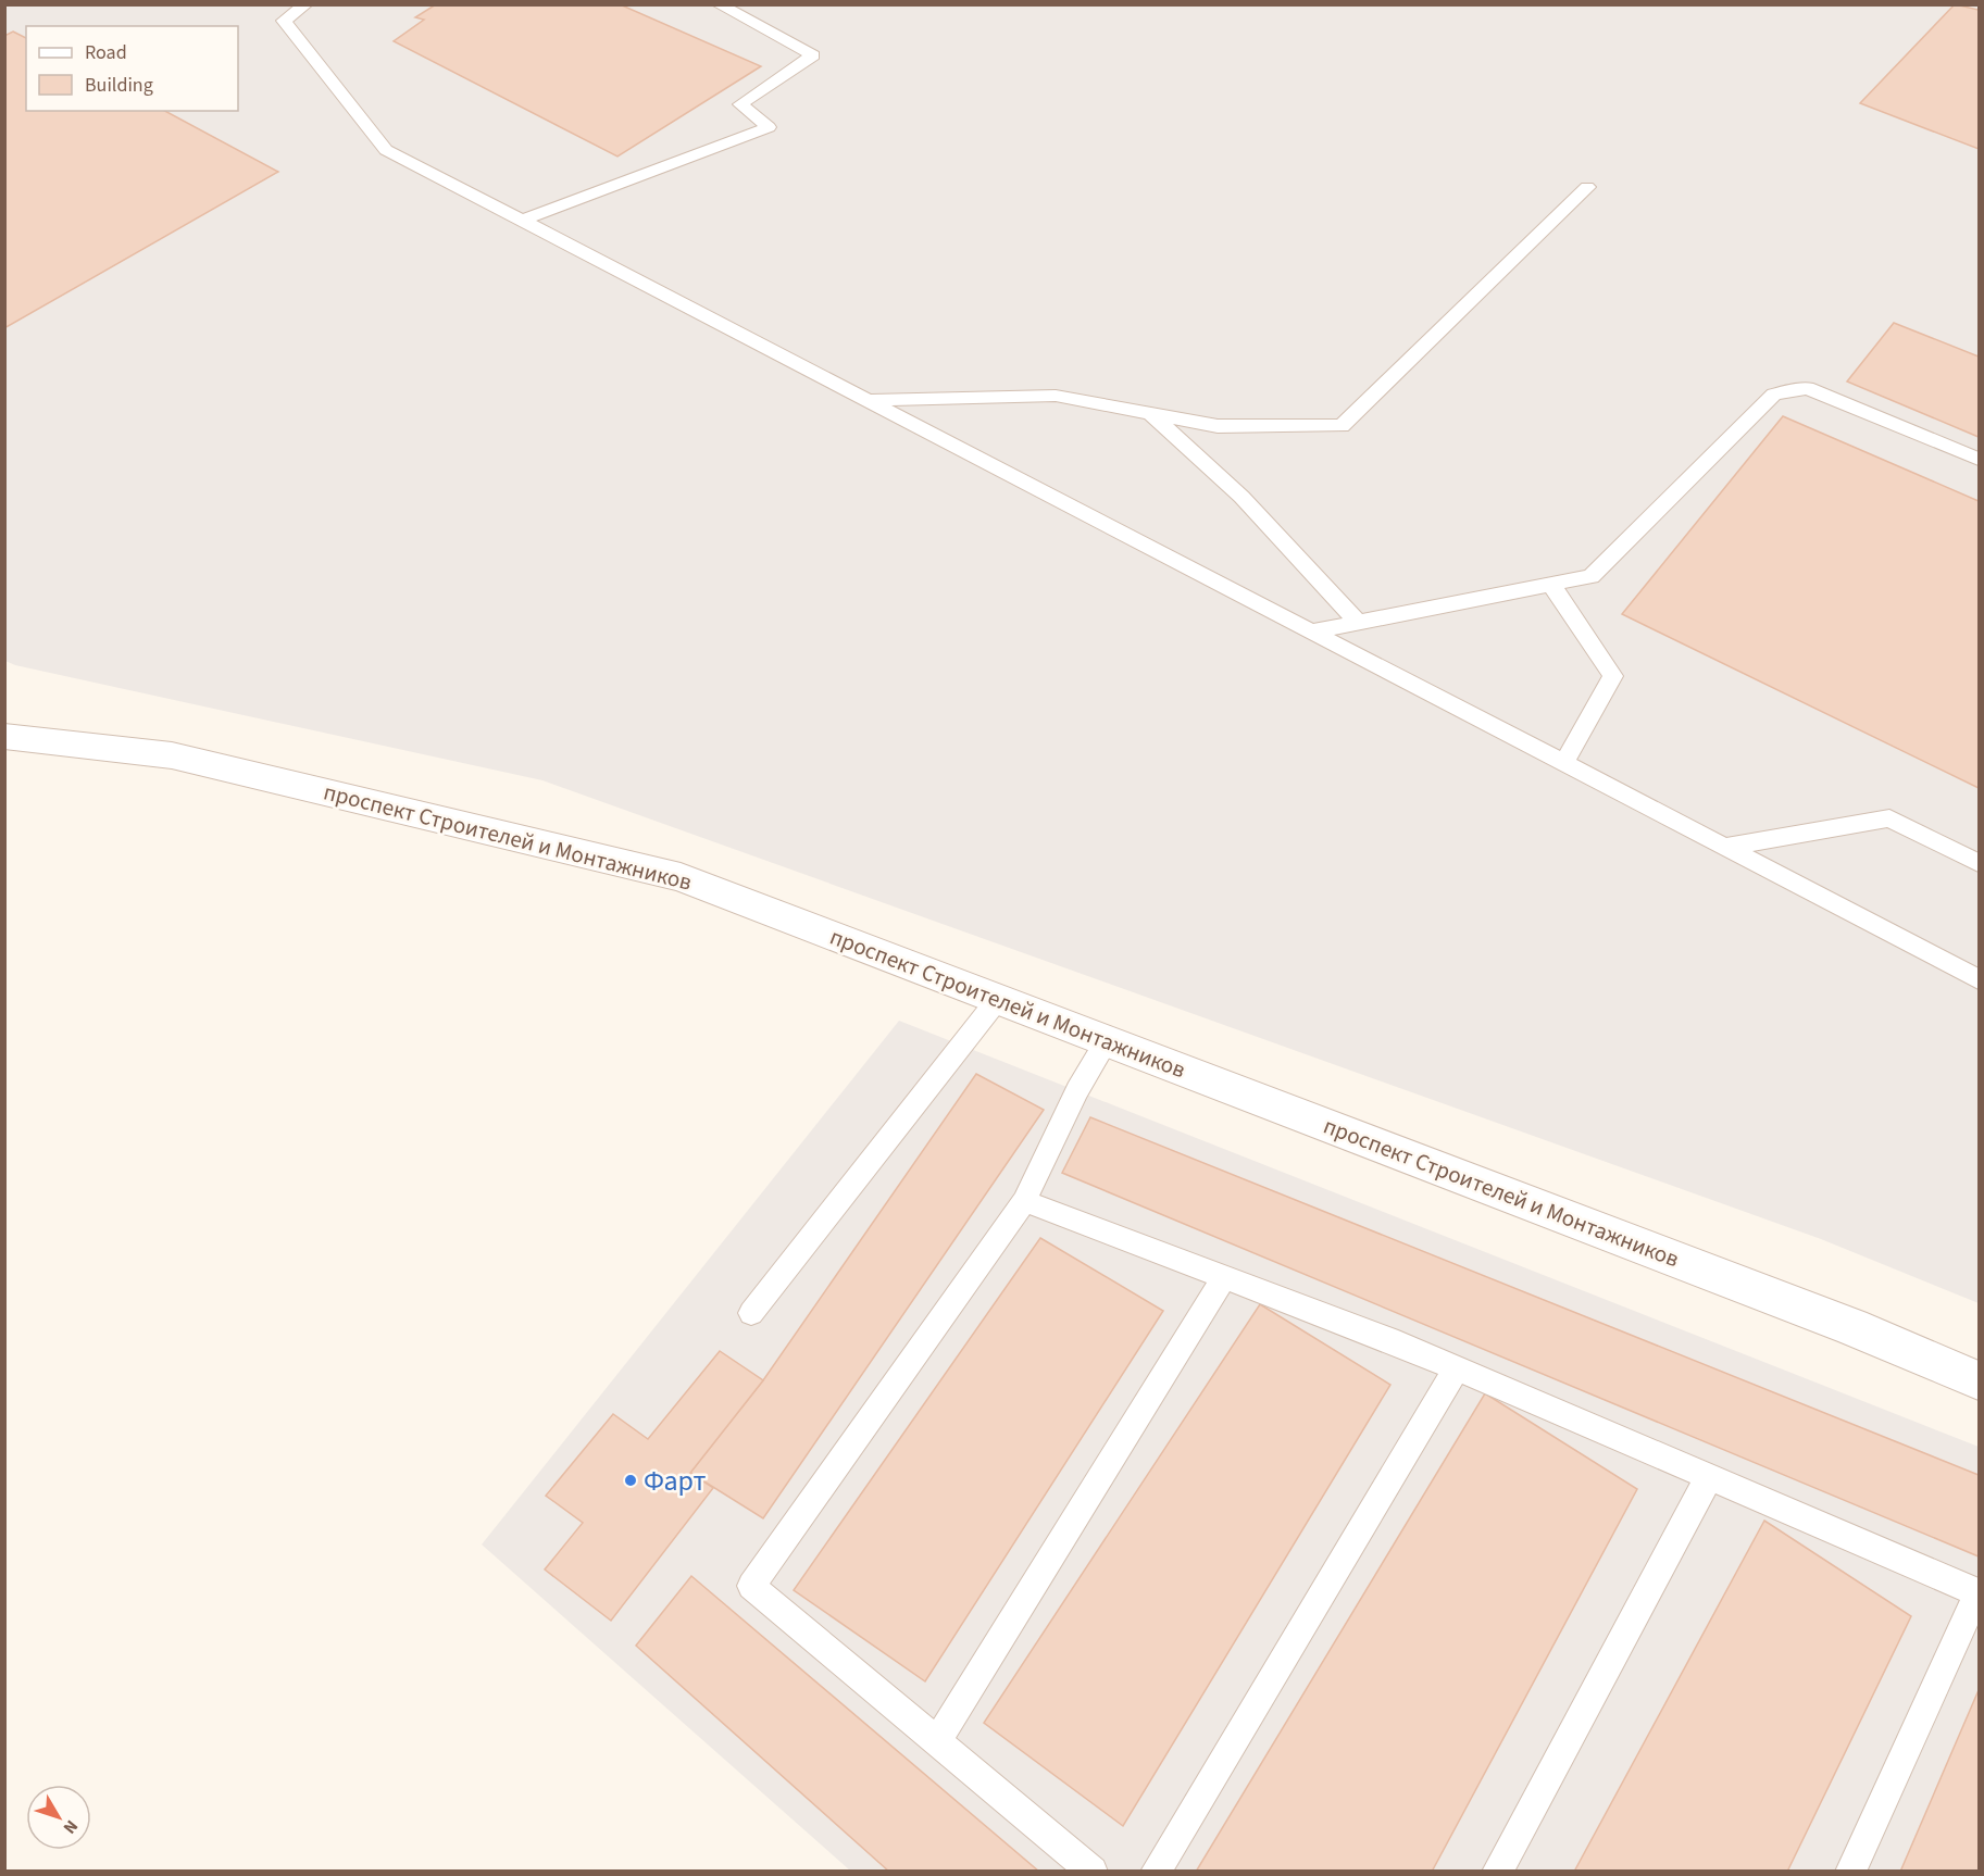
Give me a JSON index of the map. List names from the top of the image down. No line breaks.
{"streets":{"street":["проспект Строителей и Монтажников"]},"places":["Фарт"],"legend":["Road","Building"],"north":"bottom right"}
